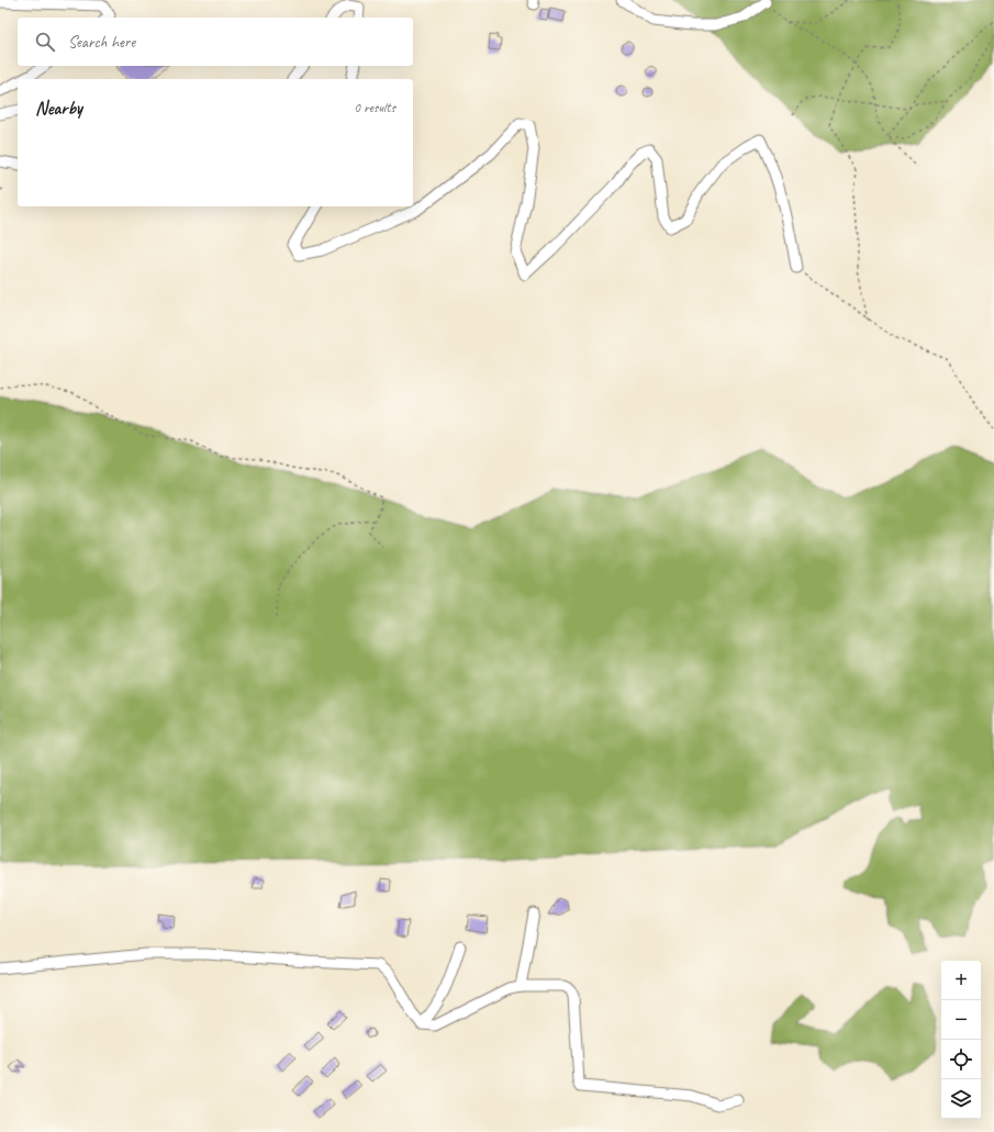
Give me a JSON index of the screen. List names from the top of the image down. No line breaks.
{"page":{"search":"Search here","heading":["Nearby","0 results"],"map_buttons":["+","−"]}}
